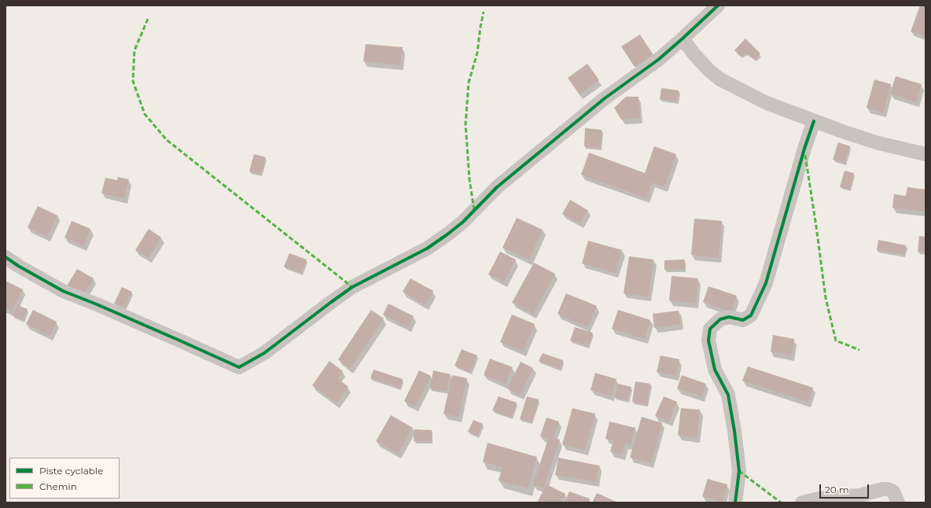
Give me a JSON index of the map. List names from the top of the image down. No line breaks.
{"legend":["Piste cyclable","Chemin"],"scale_bar":"20 m"}
